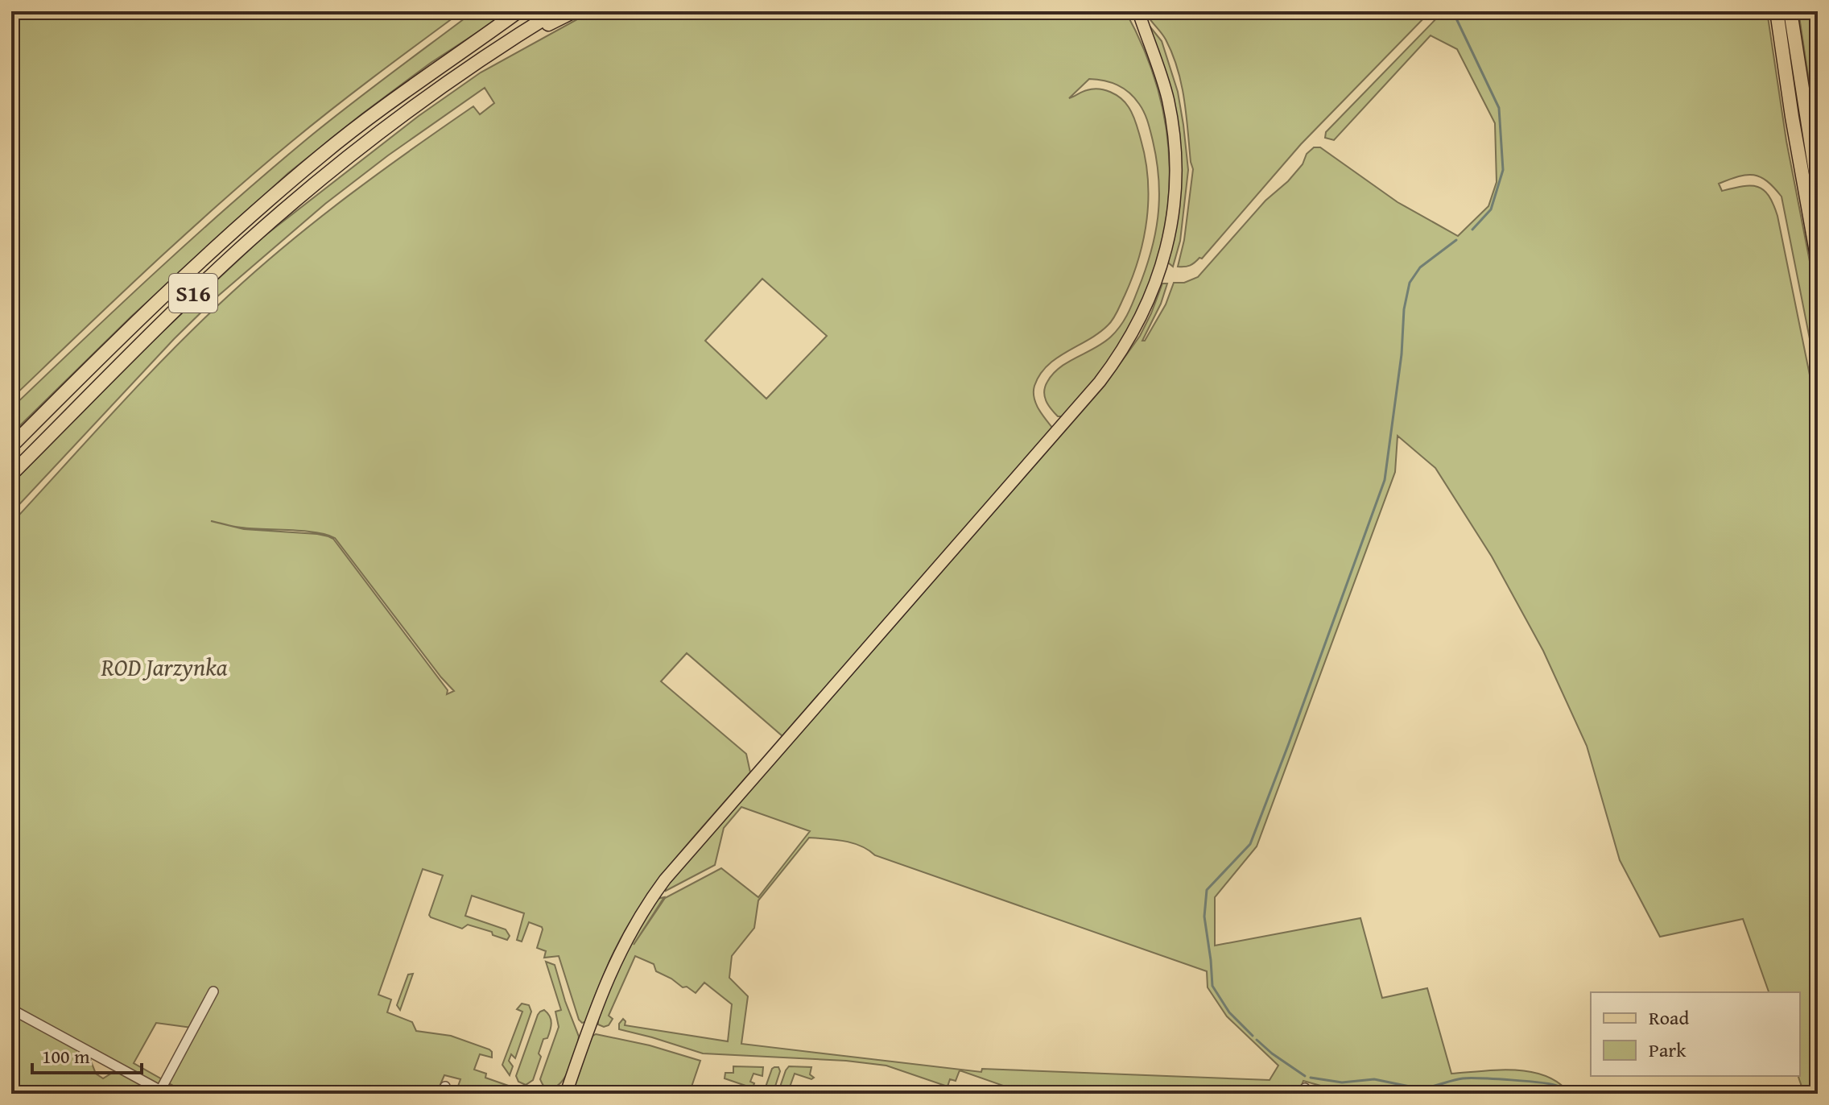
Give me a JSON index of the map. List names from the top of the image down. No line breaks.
{"streets":{"highway":["S16"]},"parks":["ROD Jarzynka"],"legend":["Road","Park"],"scale_bar":"100 m"}
